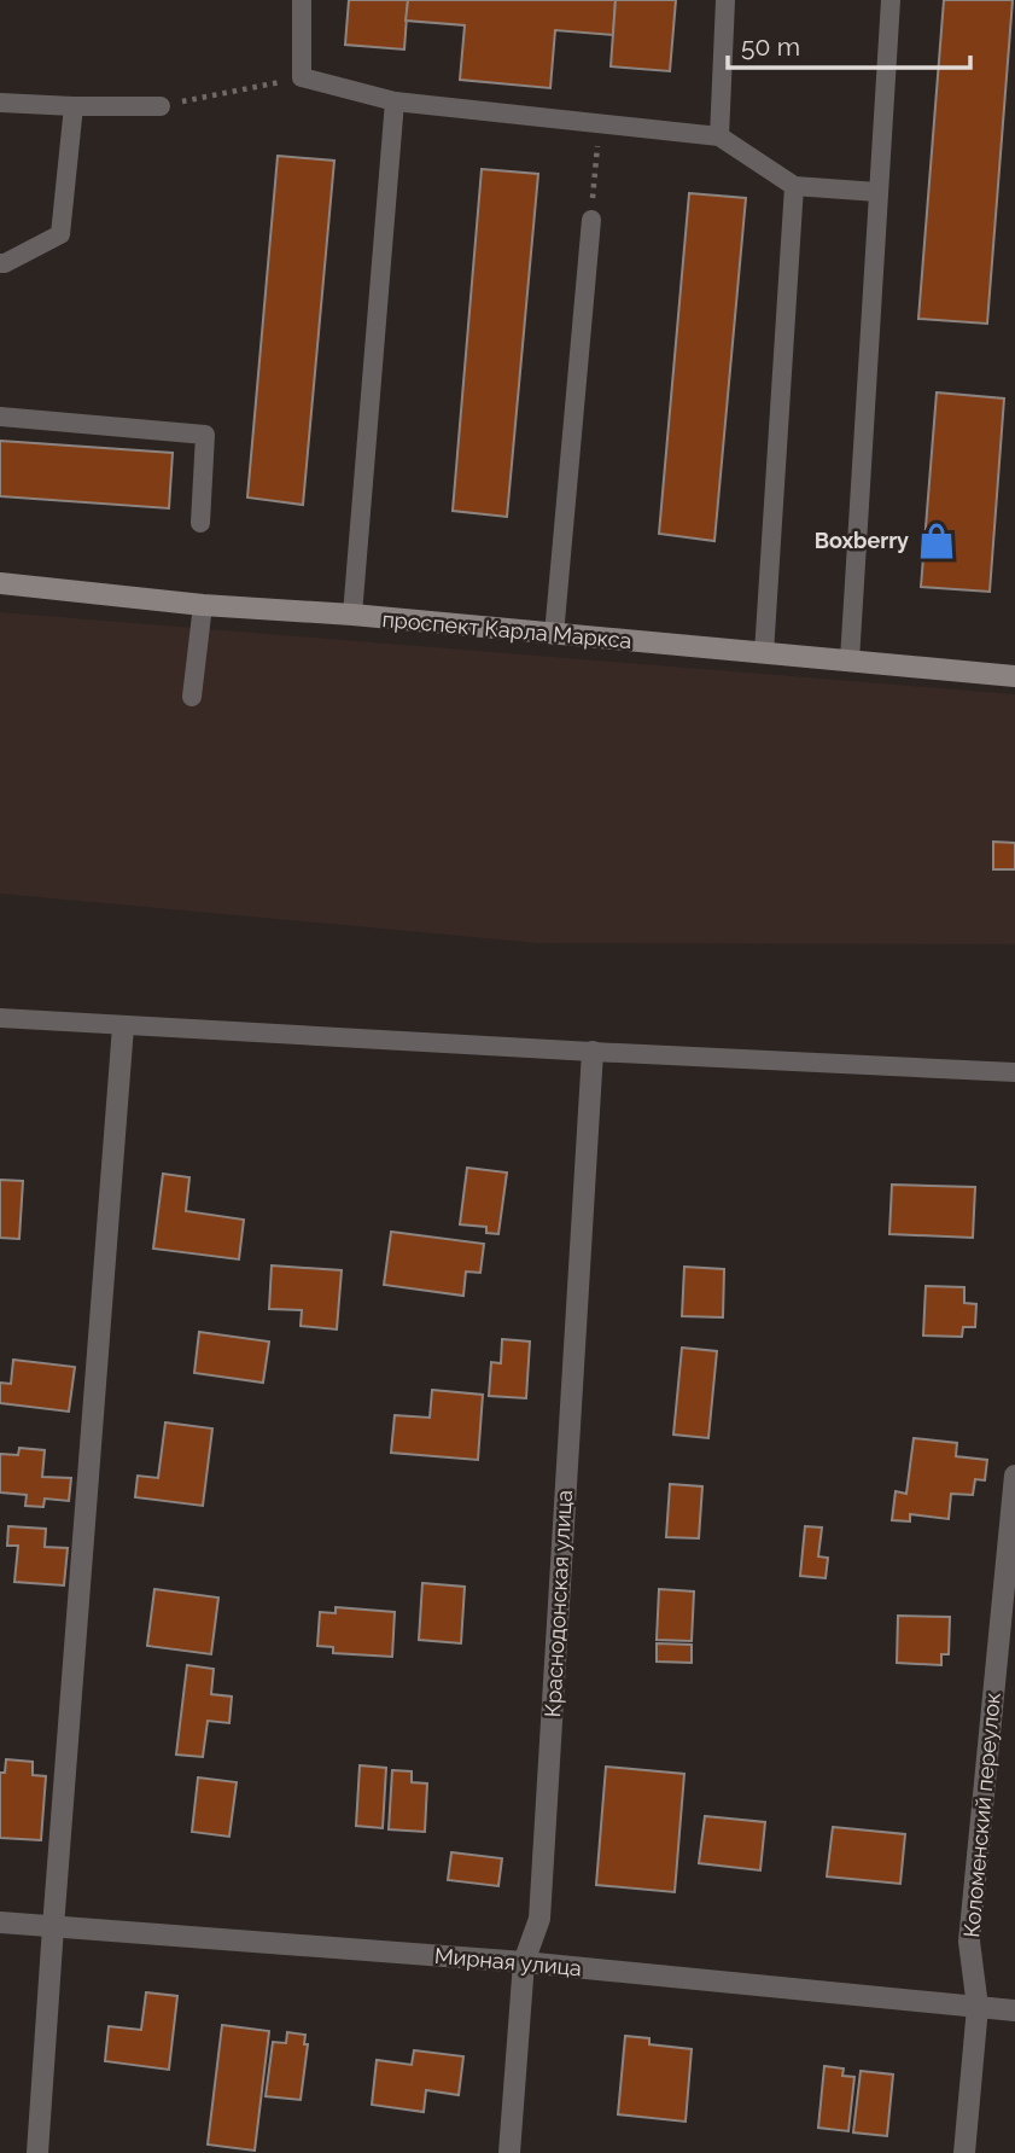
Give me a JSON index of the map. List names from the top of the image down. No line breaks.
{"streets":{"street":["проспект Карла Маркса","Краснодонская улица","Коломенский переулок","Мирная улица"]},"crossings":[["Краснодонская улица","Мирная улица"],["Коломенский переулок","Мирная улица"]],"places":{"shop":["Boxberry"]},"scale_bar":"50 m"}
